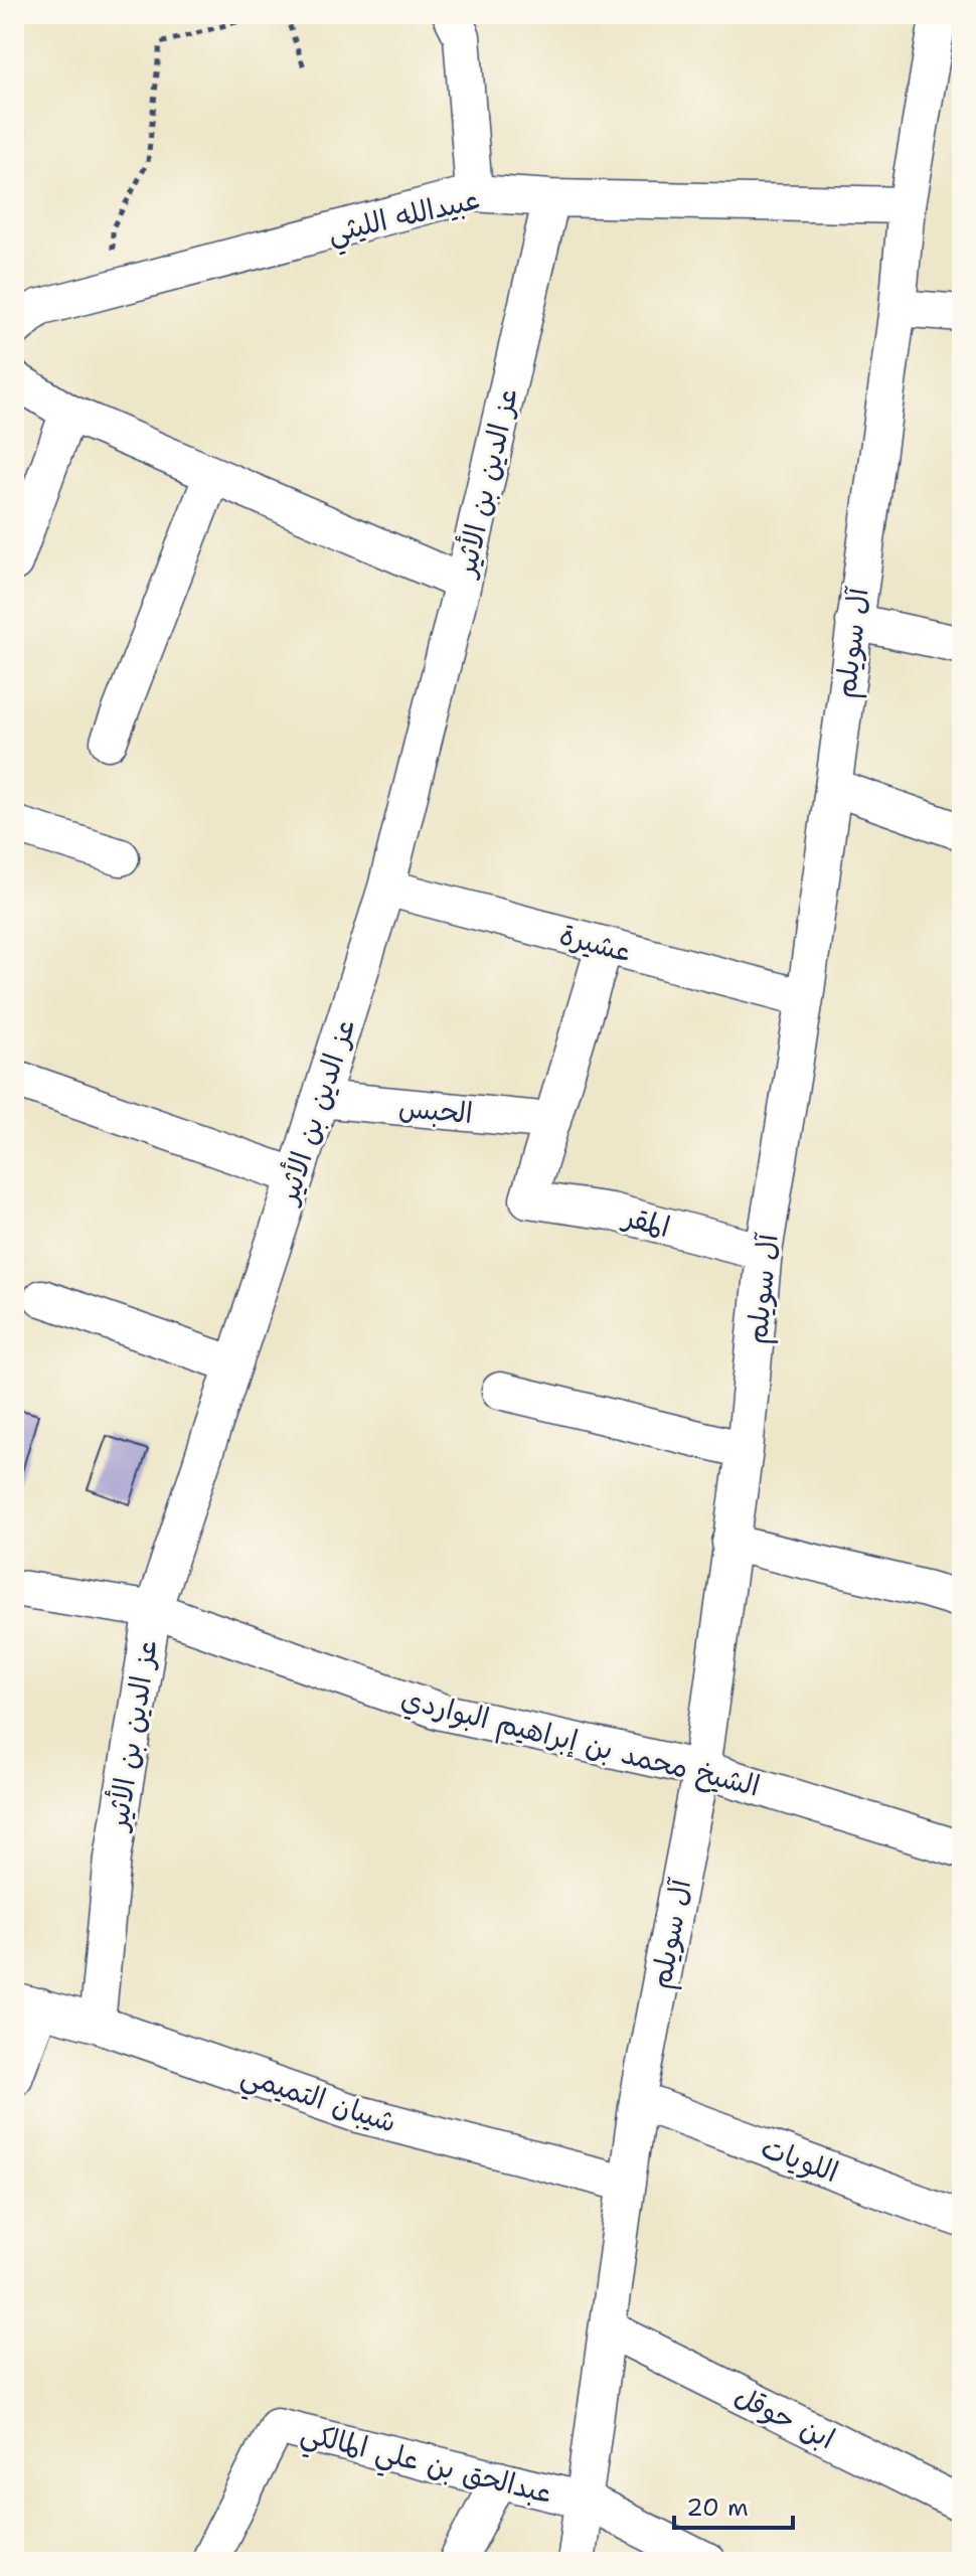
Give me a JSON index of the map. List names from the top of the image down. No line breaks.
{"streets":{"street":["عبيدالله الليثي","عز الدين بن الأثير","آل سويلم","عشيرة","الحبس","المقر","الشيخ محمد بن إبراهيم البواردي","شيبان التميمي","اللويات","ابن حوقل","عبدالحق بن علي المالكي"]},"crossings":[["عبيدالله الليثي","عز الدين بن الأثير"],["عبيدالله الليثي","آل سويلم"],["عز الدين بن الأثير","عشيرة"],["عز الدين بن الأثير","الحبس"],["عز الدين بن الأثير","الشيخ محمد بن إبراهيم البواردي"],["عز الدين بن الأثير","شيبان التميمي"],["آل سويلم","عشيرة"],["آل سويلم","المقر"],["آل سويلم","الشيخ محمد بن إبراهيم البواردي"],["آل سويلم","شيبان التميمي"],["آل سويلم","اللويات"],["آل سويلم","ابن حوقل"],["آل سويلم","عبدالحق بن علي المالكي"],["الحبس","المقر"]],"scale_bar":"20 m"}
